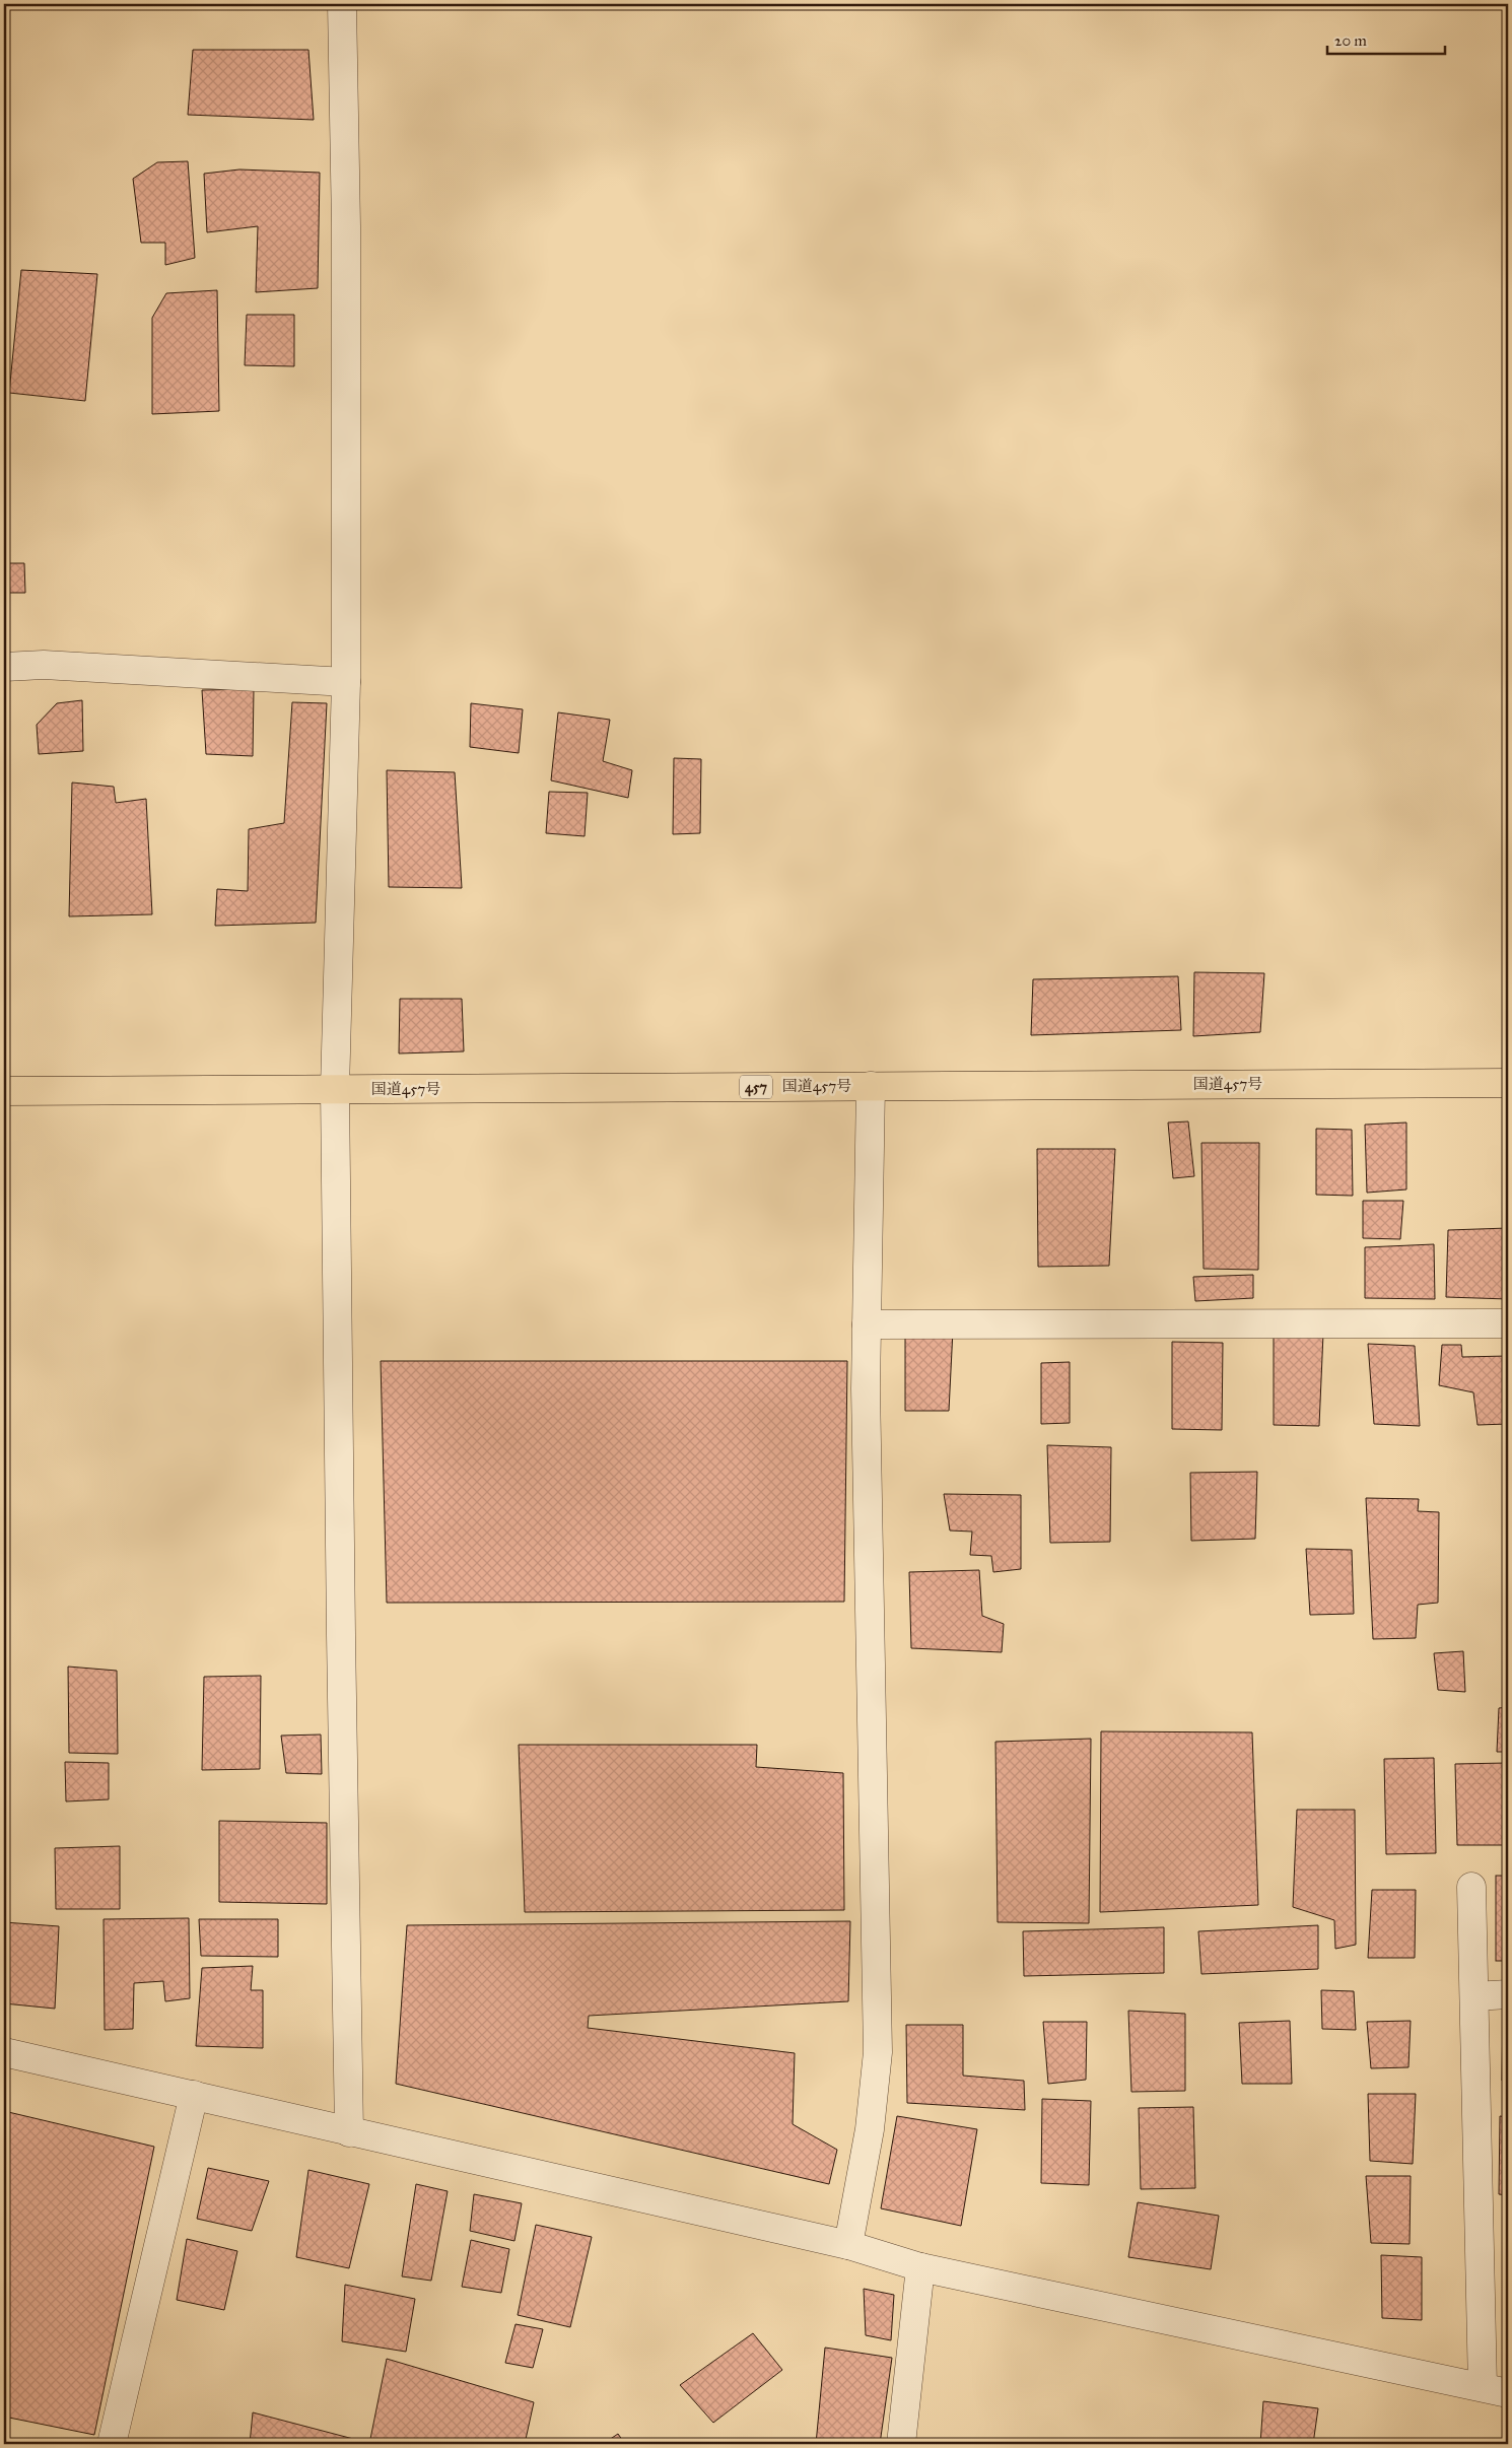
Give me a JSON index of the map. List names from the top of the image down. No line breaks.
{"streets":{"highway":["国道457号","457"]},"scale_bar":"20 m"}
